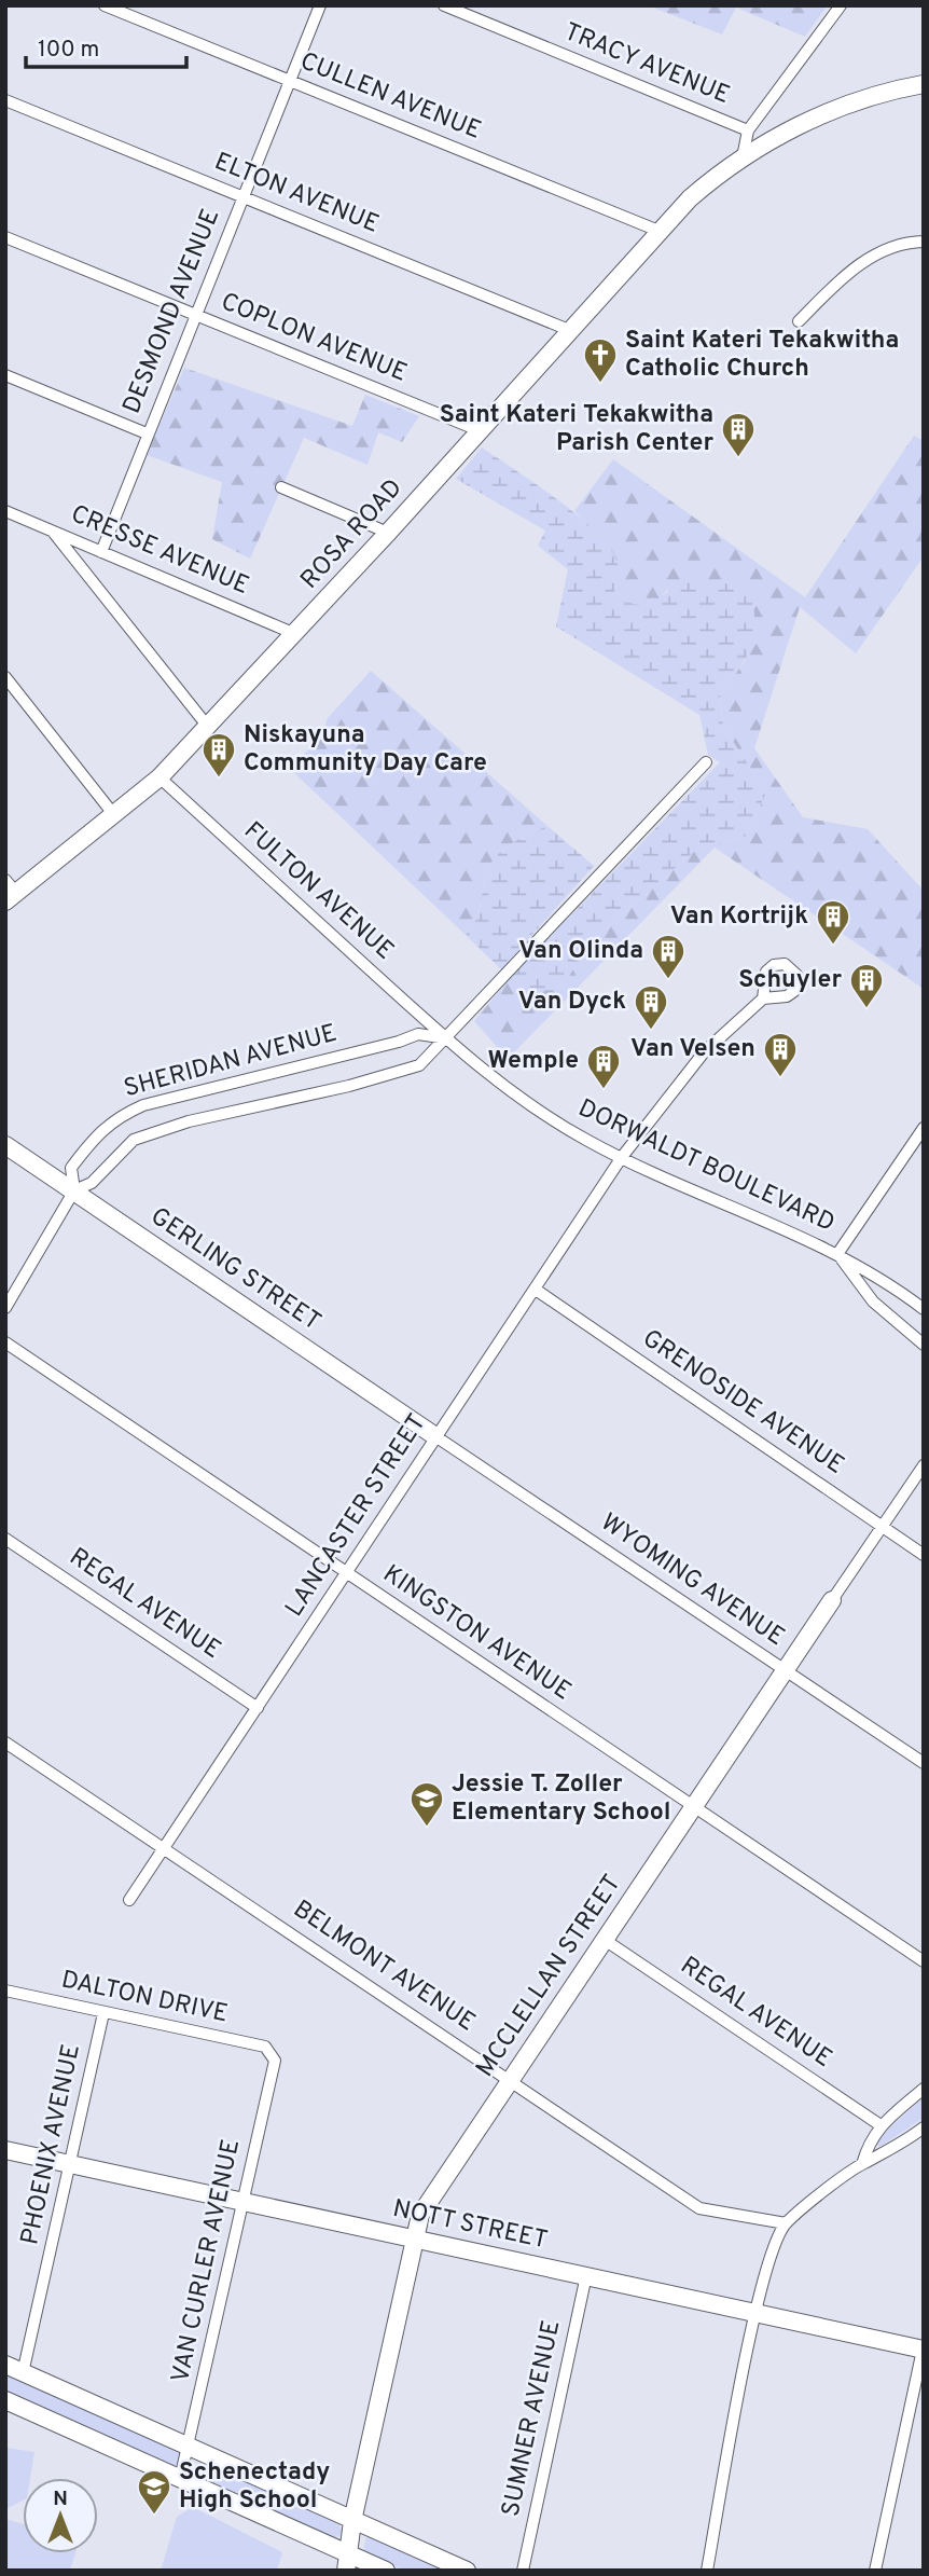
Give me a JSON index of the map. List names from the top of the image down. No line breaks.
{"streets":{"street":["TRACY AVENUE","CULLEN AVENUE","ELTON AVENUE","DESMOND AVENUE","COPLON AVENUE","ROSA ROAD","CRESSE AVENUE","FULTON AVENUE","SHERIDAN AVENUE","DORWALDT BOULEVARD","GERLING STREET","GRENOSIDE AVENUE","LANCASTER STREET","WYOMING AVENUE","REGAL AVENUE","KINGSTON AVENUE","BELMONT AVENUE","MCCLELLAN STREET","DALTON DRIVE","PHOENIX AVENUE","NOTT STREET","VAN CURLER AVENUE","SUMNER AVENUE"]},"crossings":[["CULLEN AVENUE","DESMOND AVENUE"],["CULLEN AVENUE","ROSA ROAD"],["ELTON AVENUE","DESMOND AVENUE"],["ELTON AVENUE","ROSA ROAD"],["DESMOND AVENUE","COPLON AVENUE"],["DESMOND AVENUE","CRESSE AVENUE"],["COPLON AVENUE","ROSA ROAD"],["ROSA ROAD","CRESSE AVENUE"],["ROSA ROAD","FULTON AVENUE"],["FULTON AVENUE","SHERIDAN AVENUE"],["FULTON AVENUE","DORWALDT BOULEVARD"],["SHERIDAN AVENUE","DORWALDT BOULEVARD"],["SHERIDAN AVENUE","GERLING STREET"],["DORWALDT BOULEVARD","LANCASTER STREET"],["GERLING STREET","LANCASTER STREET"],["GERLING STREET","WYOMING AVENUE"],["GRENOSIDE AVENUE","LANCASTER STREET"],["GRENOSIDE AVENUE","MCCLELLAN STREET"],["LANCASTER STREET","WYOMING AVENUE"],["LANCASTER STREET","REGAL AVENUE"],["LANCASTER STREET","KINGSTON AVENUE"],["LANCASTER STREET","BELMONT AVENUE"],["WYOMING AVENUE","MCCLELLAN STREET"],["REGAL AVENUE","MCCLELLAN STREET"],["KINGSTON AVENUE","MCCLELLAN STREET"],["BELMONT AVENUE","MCCLELLAN STREET"],["MCCLELLAN STREET","NOTT STREET"],["DALTON DRIVE","PHOENIX AVENUE"],["DALTON DRIVE","VAN CURLER AVENUE"],["PHOENIX AVENUE","NOTT STREET"],["NOTT STREET","VAN CURLER AVENUE"],["NOTT STREET","SUMNER AVENUE"]],"places":{"church":["Saint Kateri Tekakwitha Catholic Church"],"building":["Saint Kateri Tekakwitha Parish Center","Niskayuna Community Day Care","Van Kortrijk","Van Olinda","Schuyler","Van Dyck","Van Velsen","Wemple"],"school or university":["Jessie T. Zoller Elementary School","Schenectady High School"]},"scale_bar":"100 m","north":"top"}
